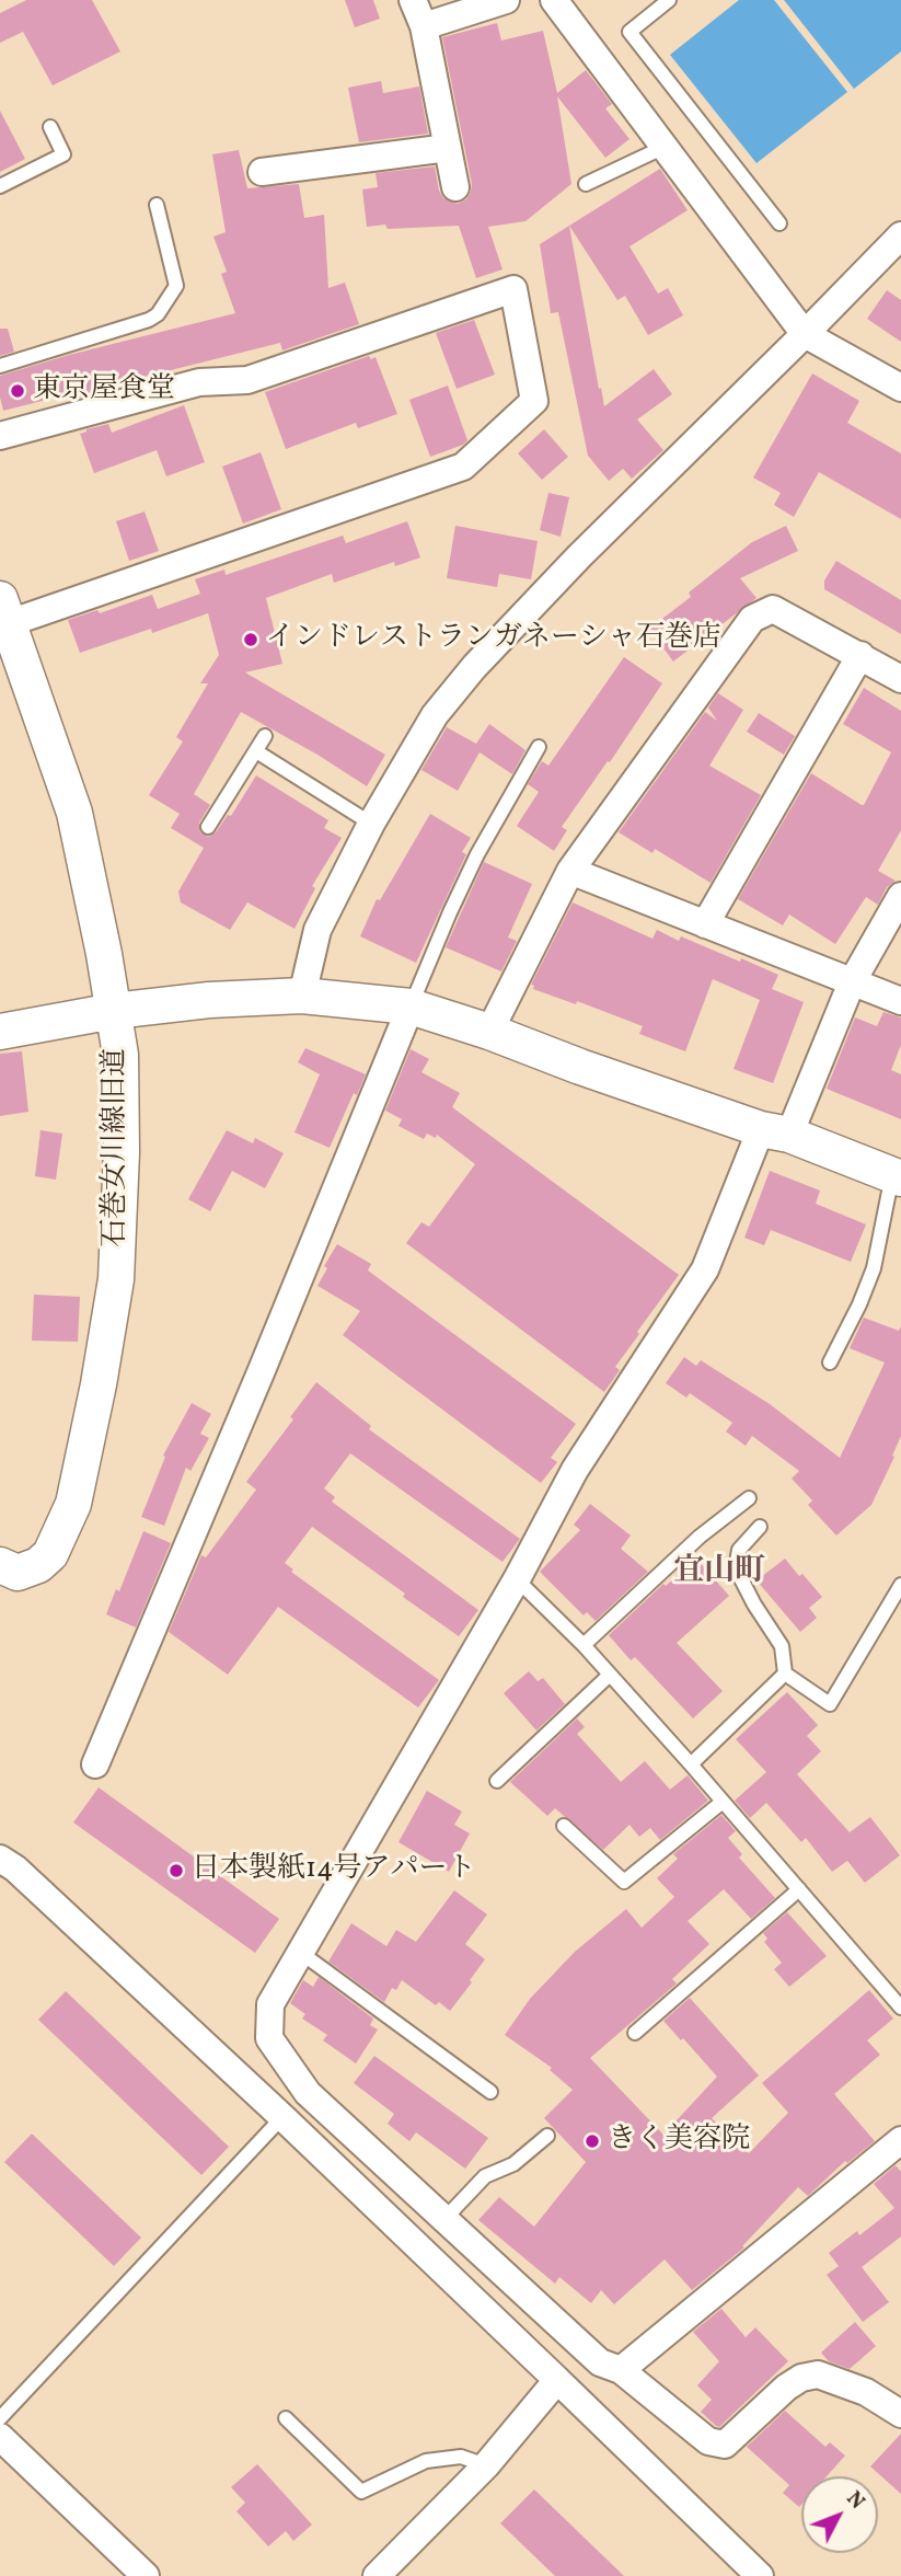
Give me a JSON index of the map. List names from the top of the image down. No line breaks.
{"streets":{"street":["石巻女川線旧道"]},"districts":["宜山町"],"places":["東京屋食堂","インドレストランガネーシャ石巻店","日本製紙14号アパート","きく美容院"],"north":"top right"}
